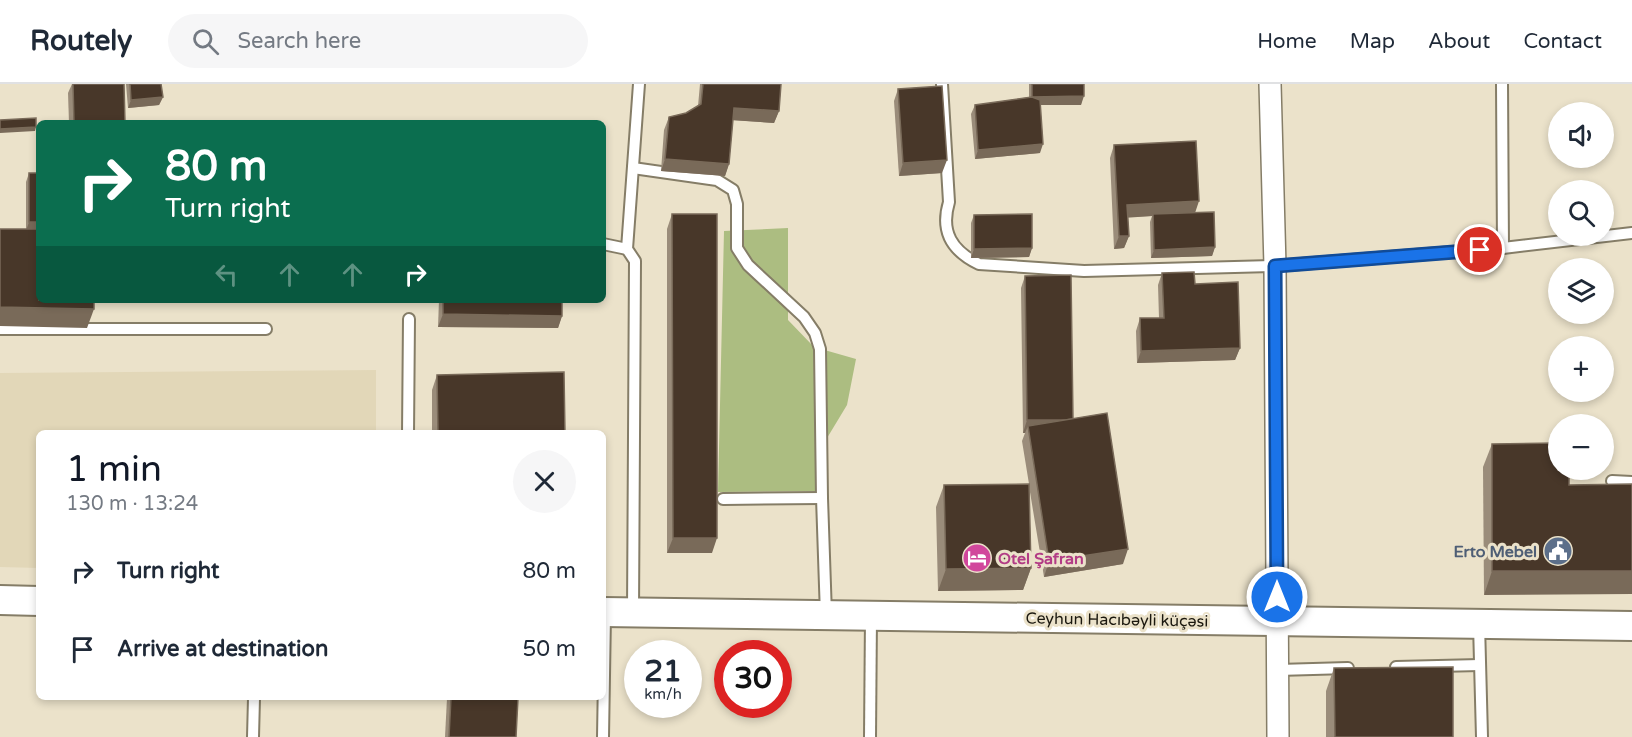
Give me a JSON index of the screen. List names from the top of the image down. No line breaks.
{"streets":{"street":["Ceyhun Hacıbəyli küçəsi"]},"places":{"public building":["Erto Mebel"],"hotel":["Otel Şafran"]},"page":{"header":"Routely","search":"Search here","nav":["Home","Map","About","Contact"],"map_buttons":["+","−"],"turn":["80 m","Turn right"],"heading":["1 min","130 m · 13:24"],"list":[{"name":"Turn right","value":"80 m"},{"name":"Arrive at destination","value":"50 m"}],"speed":"21 km/h","limit":"30"}}
